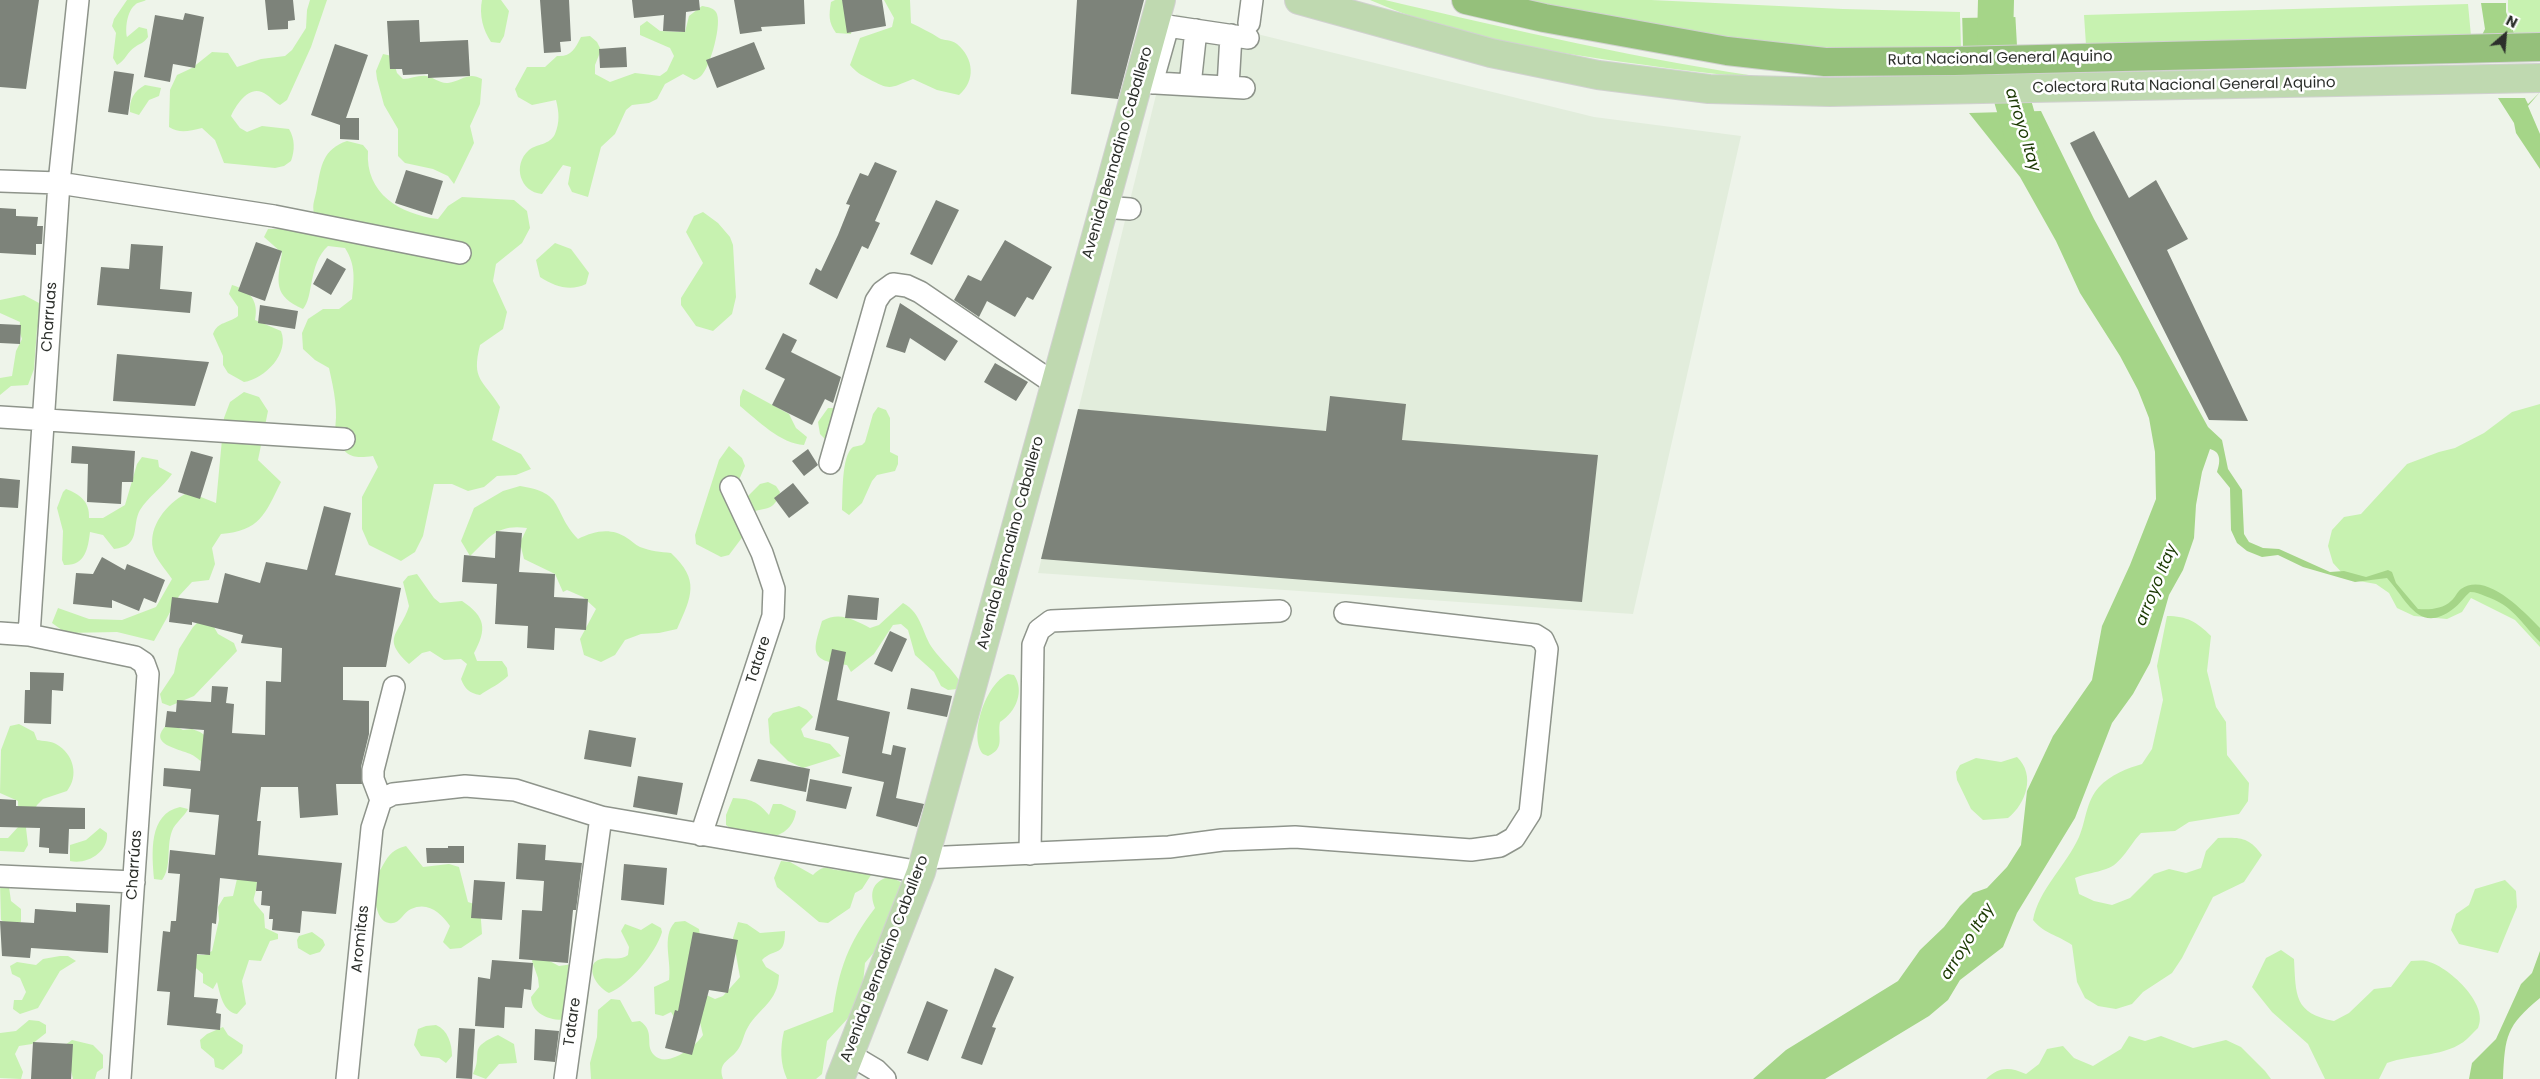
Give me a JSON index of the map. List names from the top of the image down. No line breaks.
{"streets":{"highway":["Ruta Nacional General Aquino"],"main road":["Colectora Ruta Nacional General Aquino","Avenida Bernadino Caballero"],"street":["Charruas","Tatare","Charrúas","Aromitas"]},"crossings":[["Charruas","Charrúas"]],"water":["arroyo Itay"],"north":"top right"}
